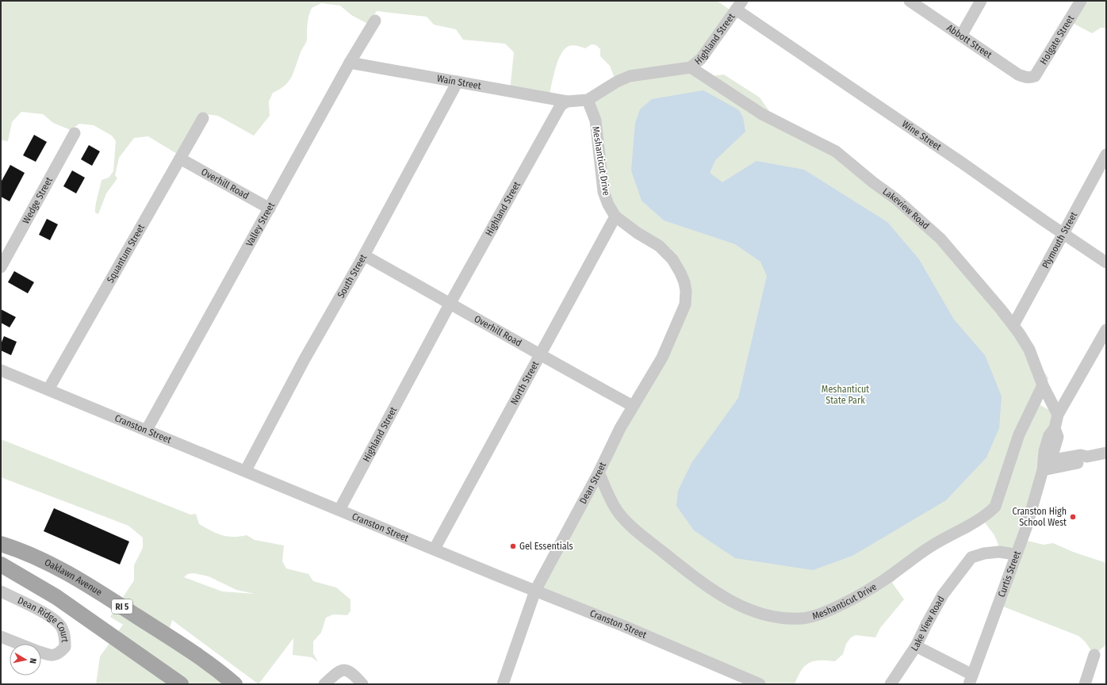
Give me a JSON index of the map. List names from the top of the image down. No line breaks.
{"streets":{"main road":["Oaklawn Avenue","RI 5"],"street":["Highland Street","Holgate Street","Abbott Street","Wain Street","Wine Street","Meshanticut Drive","Overhill Road","Wedge Street","Lakeview Road","Valley Street","Plymouth Street","Squantum Street","South Street","North Street","Cranston Street","Dean Street","Curtis Street","Dean Ridge Court","Lake View Road"]},"crossings":[["Highland Street","Wain Street"],["Highland Street","Wine Street"],["Highland Street","Meshanticut Drive"],["Highland Street","Overhill Road"],["Highland Street","Lakeview Road"],["Highland Street","Cranston Street"],["Holgate Street","Abbott Street"],["Wain Street","Valley Street"],["Wain Street","South Street"],["Wine Street","Plymouth Street"],["Meshanticut Drive","Lakeview Road"],["Meshanticut Drive","North Street"],["Meshanticut Drive","Dean Street"],["Overhill Road","Valley Street"],["Overhill Road","Squantum Street"],["Overhill Road","South Street"],["Overhill Road","North Street"],["Overhill Road","Dean Street"],["Lakeview Road","Plymouth Street"],["Lakeview Road","Curtis Street"],["Valley Street","Cranston Street"],["Squantum Street","Cranston Street"],["South Street","Cranston Street"],["North Street","Cranston Street"],["Cranston Street","Dean Street"],["Curtis Street","Lake View Road"]],"parks":["Meshanticut State Park"],"places":["Cranston High School West","Gel Essentials"],"north":"right"}
